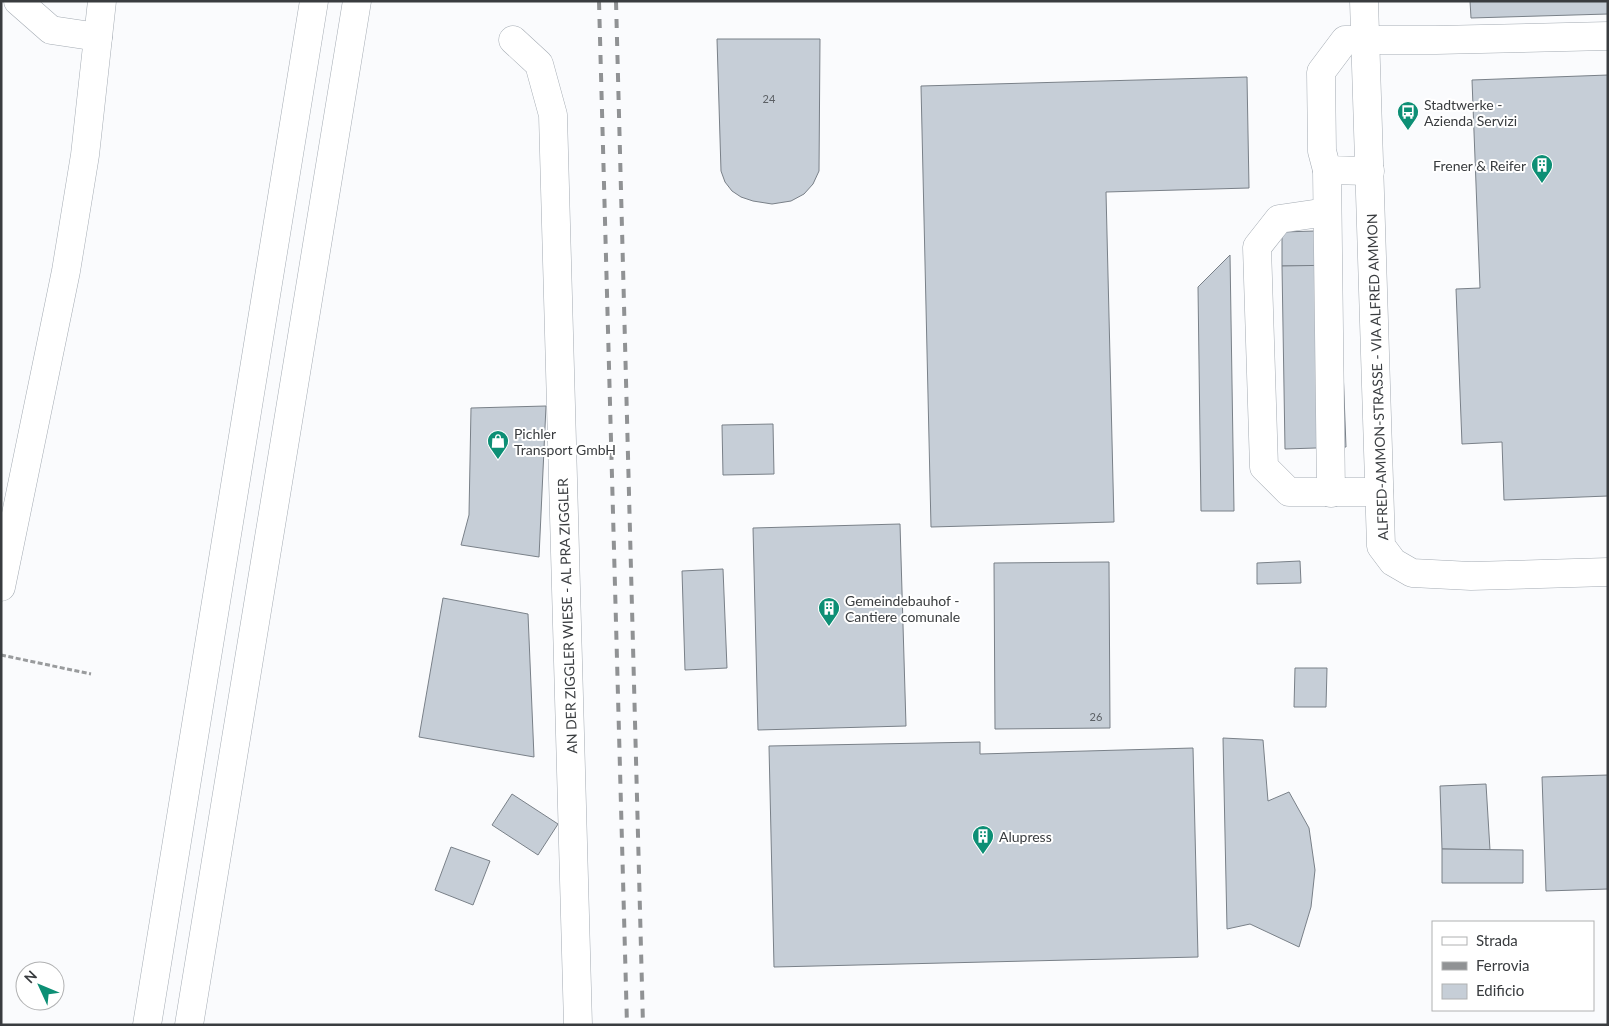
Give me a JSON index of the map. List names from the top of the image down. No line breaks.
{"streets":{"main road":["ALFRED-AMMON-STRASSE - VIA ALFRED AMMON","AN DER ZIGGLER WIESE - AL PRA ZIGGLER"]},"places":{"bus stop":["Stadtwerke - Azienda Servizi"],"building":["Frener & Reifer","Gemeindebauhof - Cantiere comunale","Alupress"],"shop":["Pichler Transport GmbH"]},"house_numbers":["24","26"],"legend":["Strada","Ferrovia","Edificio"],"north":"top left"}
